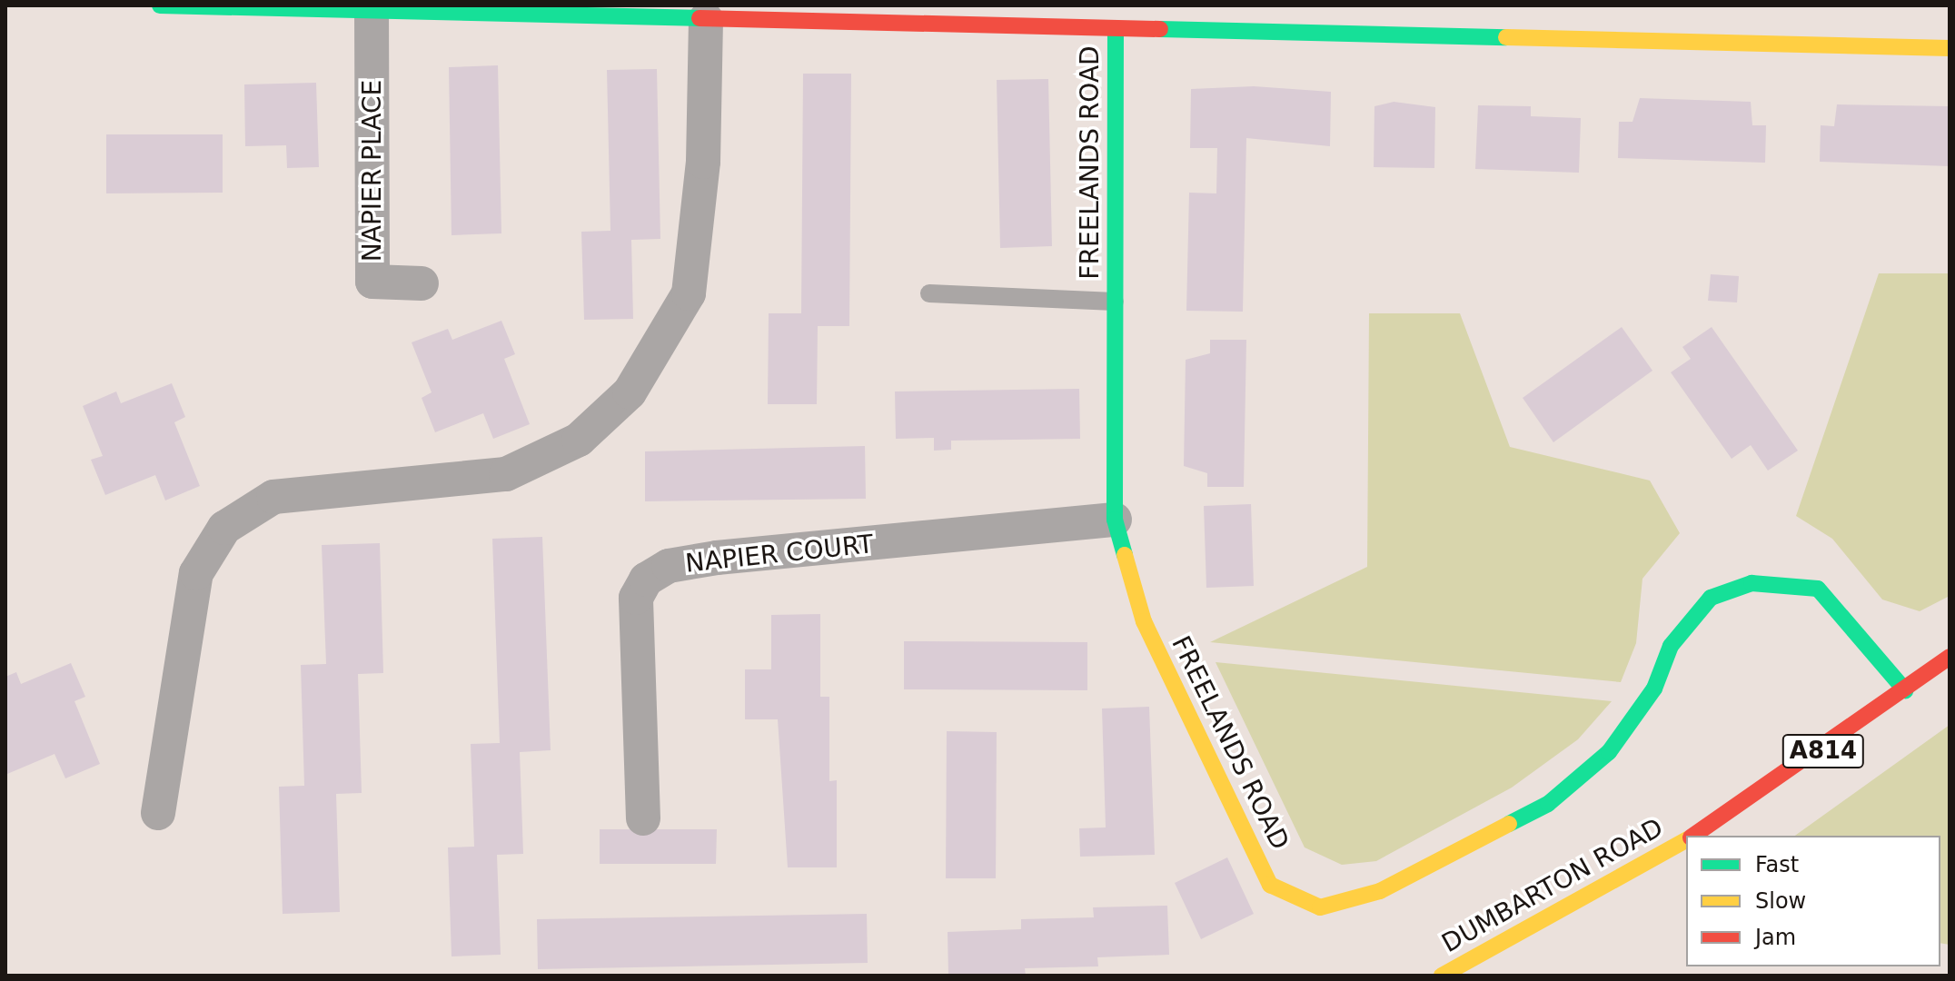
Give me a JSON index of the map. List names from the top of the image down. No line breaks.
{"streets":{"street":["FREELANDS ROAD","NAPIER PLACE","NAPIER COURT","A814","DUMBARTON ROAD"]},"crossings":[["FREELANDS ROAD","NAPIER COURT"],["FREELANDS ROAD","DUMBARTON ROAD"]],"legend":["Fast","Slow","Jam"]}
